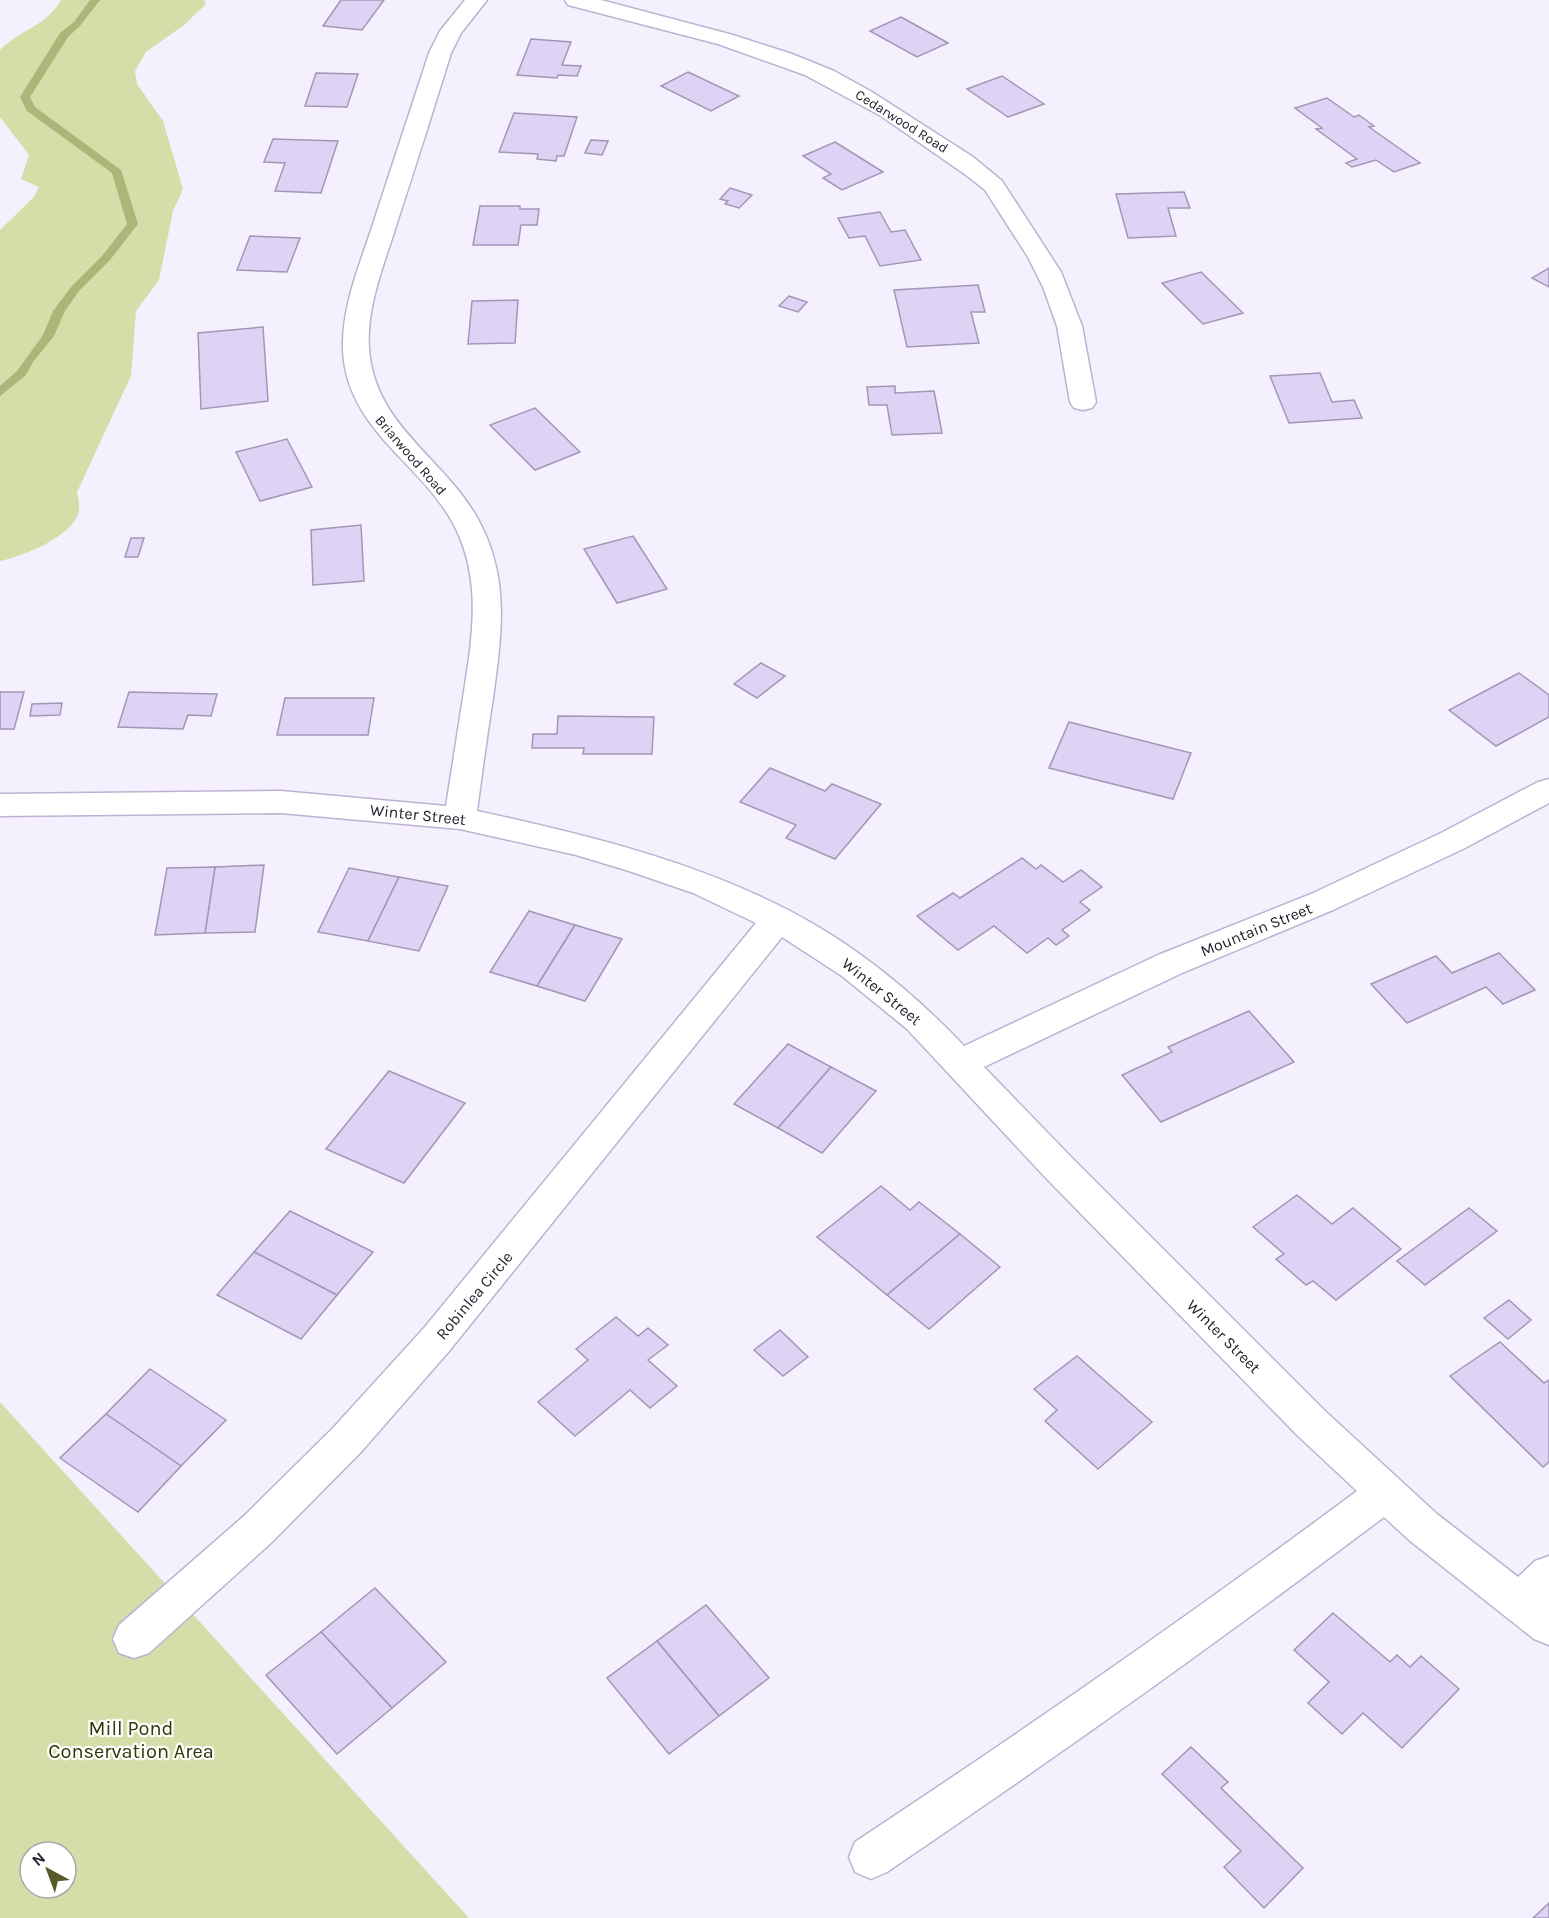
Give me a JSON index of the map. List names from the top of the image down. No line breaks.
{"streets":{"street":["Cedarwood Road","Briarwood Road","Winter Street","Mountain Street","Robinlea Circle"]},"crossings":[["Briarwood Road","Winter Street"],["Winter Street","Mountain Street"],["Winter Street","Robinlea Circle"]],"parks":["Mill Pond Conservation Area"],"north":"top left"}
